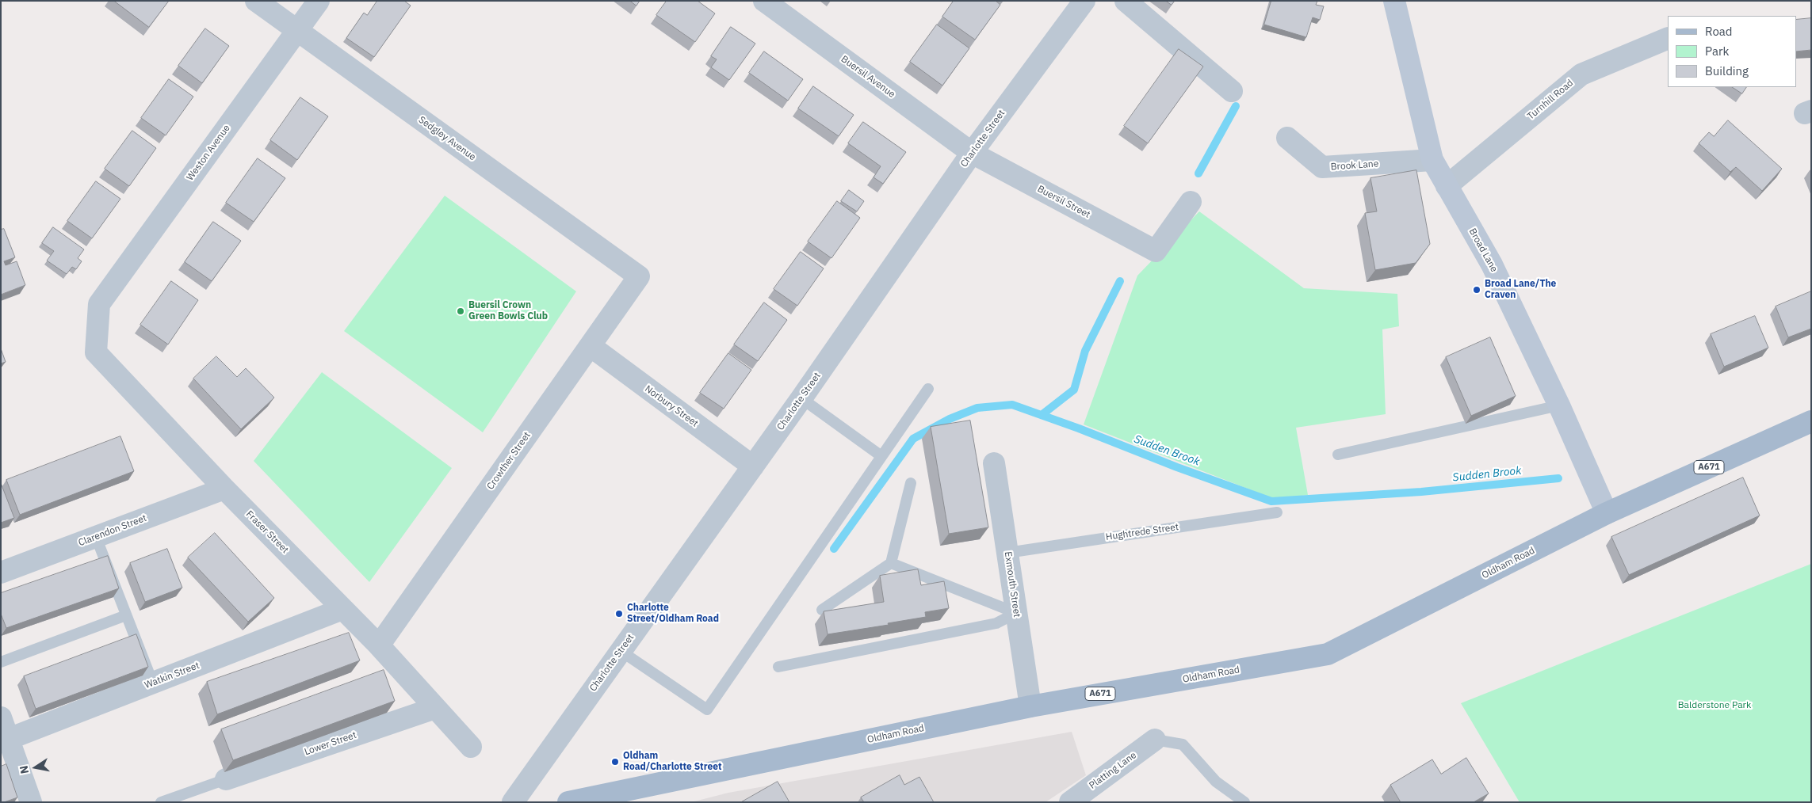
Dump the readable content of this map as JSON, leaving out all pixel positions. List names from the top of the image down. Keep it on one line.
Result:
{"streets":{"main road":["Broad Lane","A671","Oldham Road"],"street":["Buersil Avenue","Turnhill Road","Sedgley Avenue","Charlotte Street","Weston Avenue","Brook Lane","Buersil Street","Norbury Street","Crowther Street","Clarendon Street","Fraser Street","Exmouth Street","Watkin Street","Lower Street","Platting Lane"],"lane":["Hughtrede Street"]},"crossings":[["Buersil Avenue","Charlotte Street"],["Buersil Avenue","Buersil Street"],["Turnhill Road","Broad Lane"],["Sedgley Avenue","Weston Avenue"],["Sedgley Avenue","Crowther Street"],["Charlotte Street","Buersil Street"],["Charlotte Street","Norbury Street"],["Weston Avenue","Fraser Street"],["Brook Lane","Broad Lane"],["Broad Lane","Oldham Road"],["Norbury Street","Crowther Street"],["Crowther Street","Fraser Street"],["Clarendon Street","Fraser Street"],["Fraser Street","Watkin Street"],["Fraser Street","Lower Street"],["Hughtrede Street","Exmouth Street"],["Oldham Road","Exmouth Street"]],"water":["Sudden Brook"],"parks":["Balderstone Park"],"places":["Broad Lane/The Craven","Buersil Crown Green Bowls Club","Charlotte Street/Oldham Road","Oldham Road/Charlotte Street"],"legend":["Road","Park","Building"],"north":"left"}
